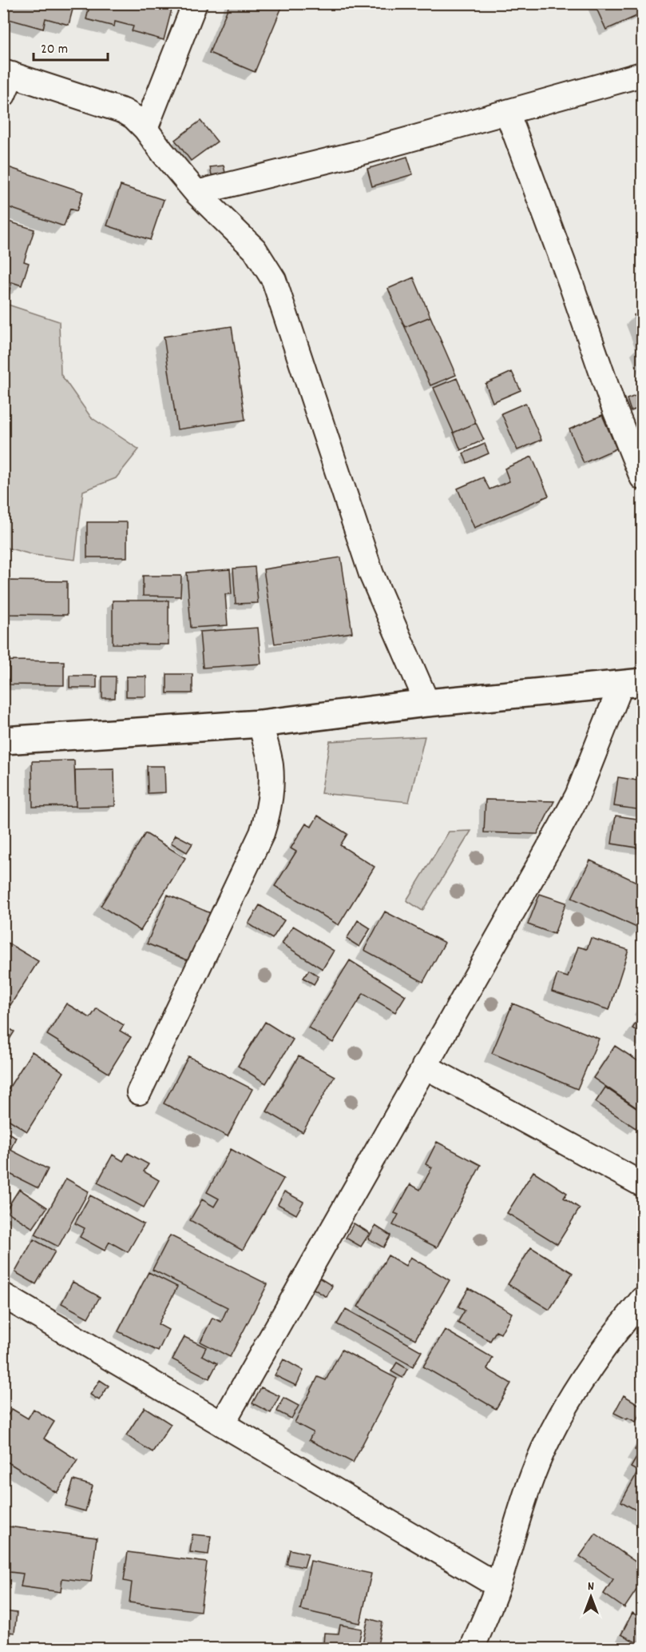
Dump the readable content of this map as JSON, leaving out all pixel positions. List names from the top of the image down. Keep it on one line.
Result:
{"scale_bar":"20 m","north":"top"}
